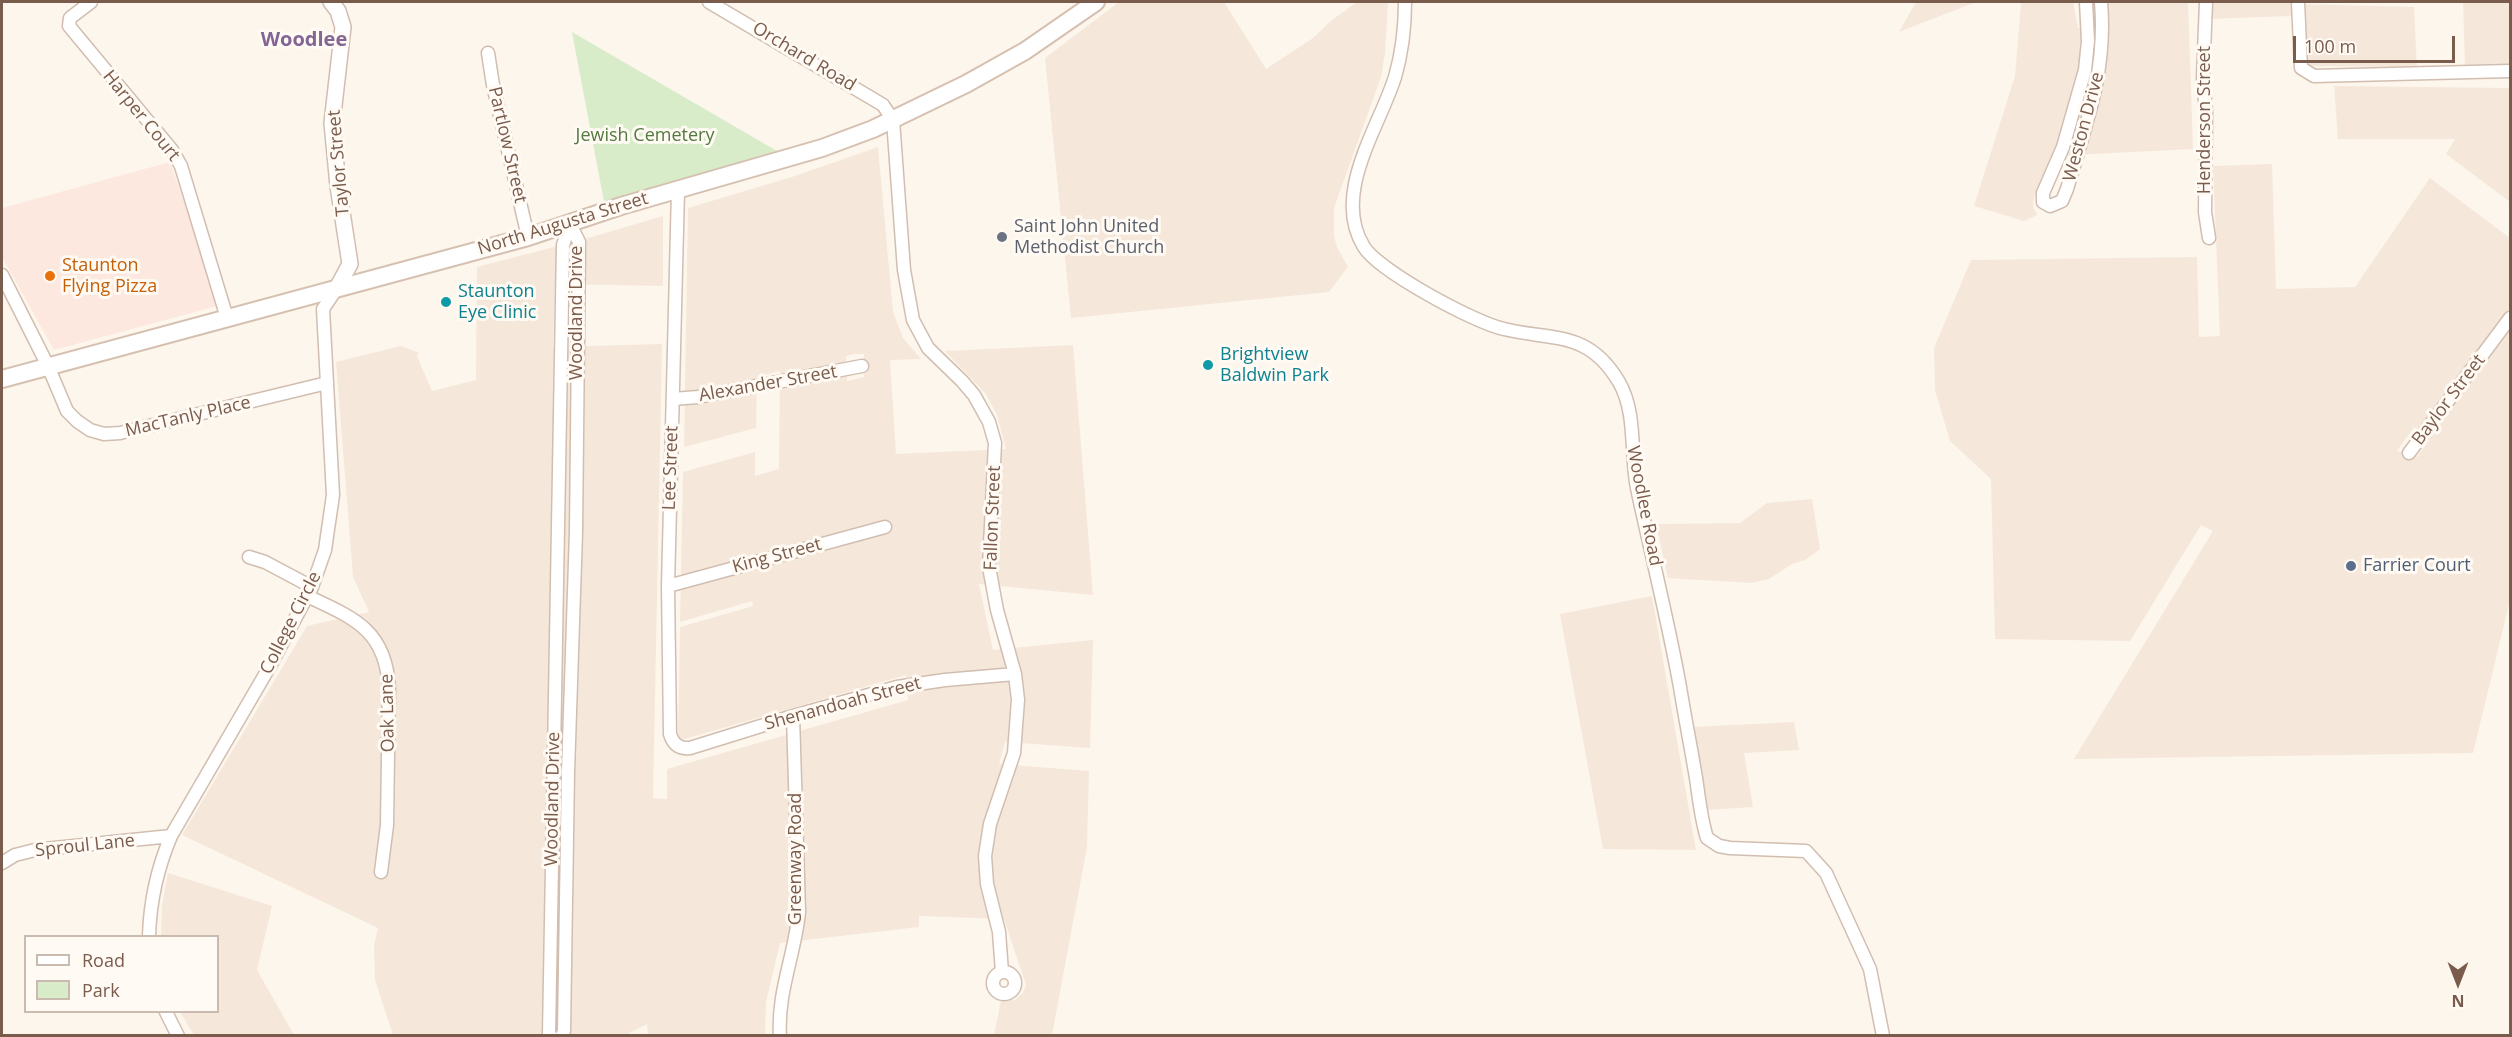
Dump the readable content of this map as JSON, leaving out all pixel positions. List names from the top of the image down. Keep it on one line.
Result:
{"streets":{"main road":["North Augusta Street"],"street":["Orchard Road","Harper Court","Henderson Street","Weston Drive","Partlow Street","Taylor Street","Woodland Drive","Alexander Street","Baylor Street","MacTanly Place","Lee Street","Woodlee Road","Fallon Street","King Street","College Circle","Shenandoah Street","Oak Lane","Sproul Lane","Greenway Road"]},"crossings":[["Orchard Road","North Augusta Street"],["Orchard Road","Fallon Street"],["Harper Court","North Augusta Street"],["Partlow Street","North Augusta Street"],["Taylor Street","North Augusta Street"],["Taylor Street","College Circle"],["North Augusta Street","Woodland Drive"],["North Augusta Street","MacTanly Place"],["North Augusta Street","Lee Street"],["North Augusta Street","Fallon Street"],["North Augusta Street","College Circle"],["Alexander Street","Lee Street"],["MacTanly Place","College Circle"],["Lee Street","King Street"],["Lee Street","Shenandoah Street"],["Fallon Street","Shenandoah Street"],["College Circle","Oak Lane"],["College Circle","Sproul Lane"],["Shenandoah Street","Greenway Road"]],"districts":["Woodlee"],"parks":["Jewish Cemetery"],"places":["Saint John United Methodist Church","Staunton Flying Pizza","Staunton Eye Clinic","Brightview Baldwin Park","Farrier Court"],"legend":["Road","Park"],"scale_bar":"100 m","north":"bottom"}
